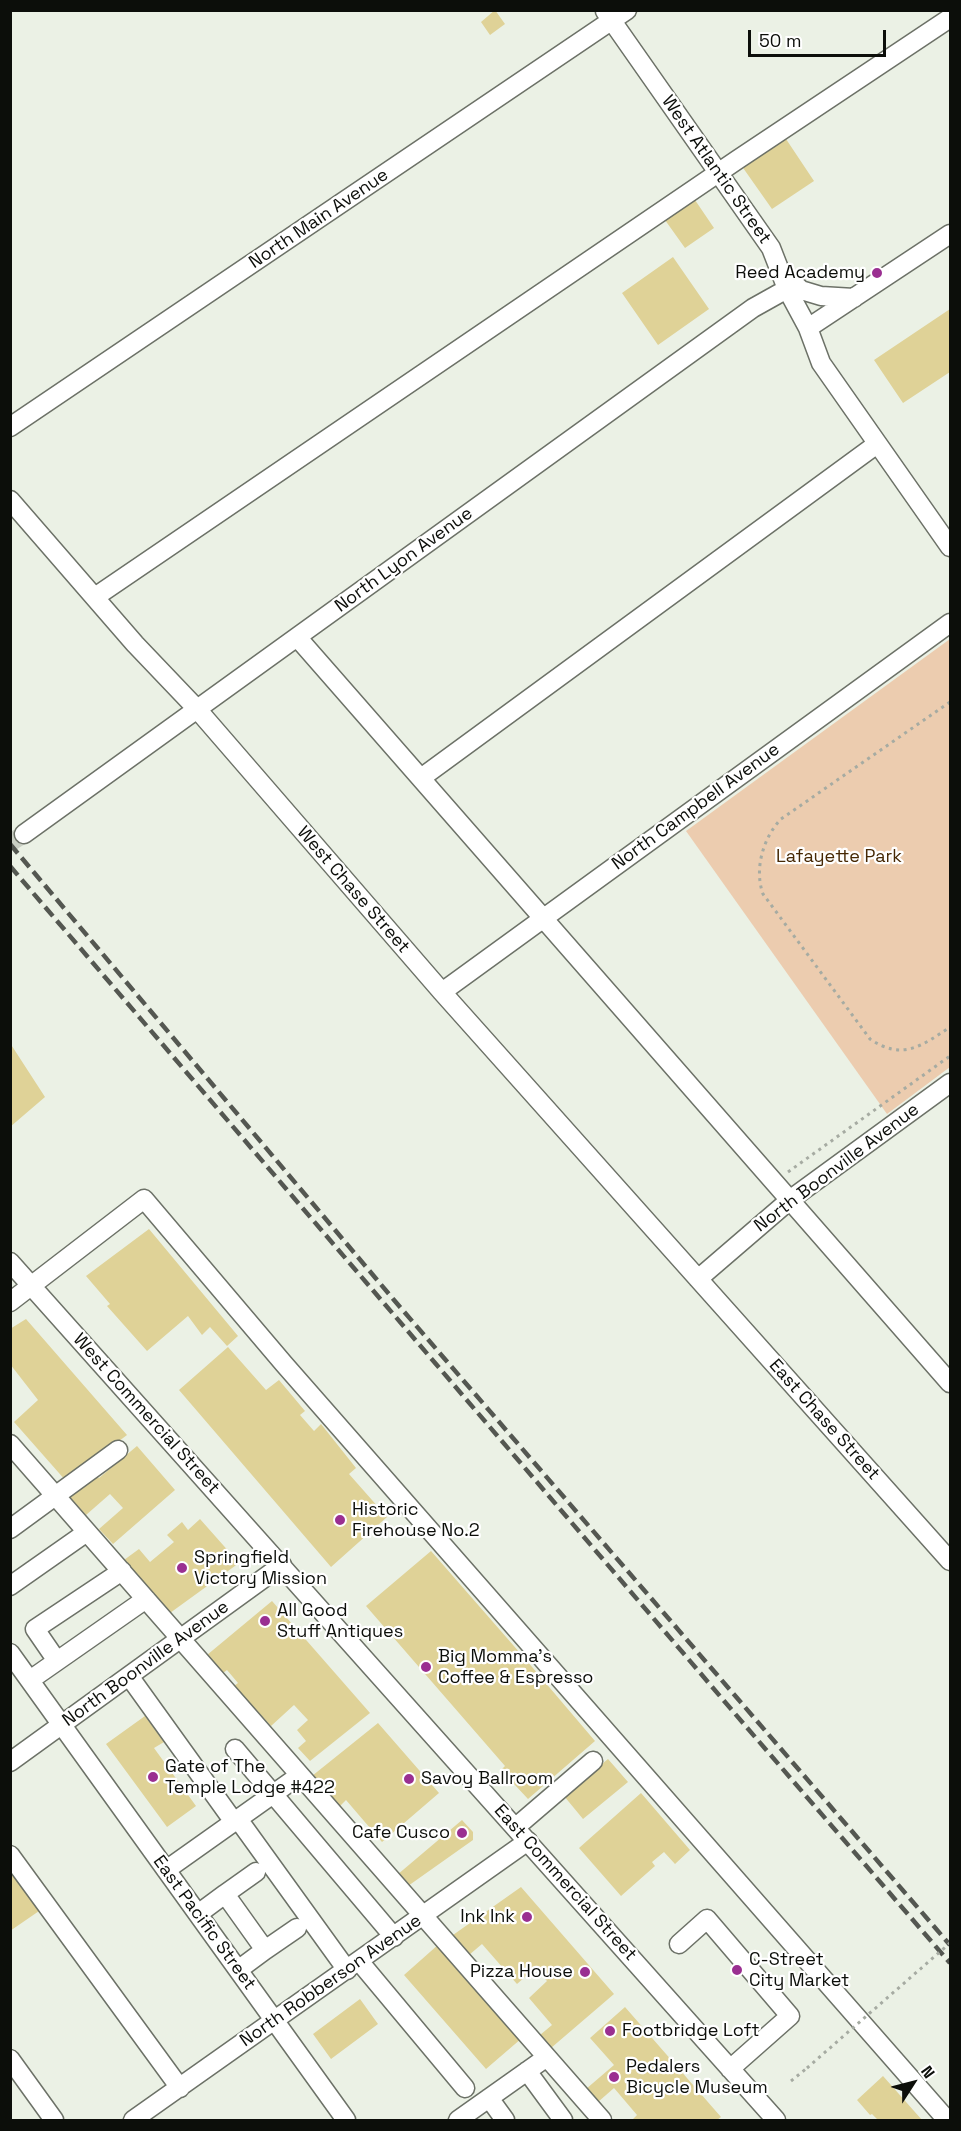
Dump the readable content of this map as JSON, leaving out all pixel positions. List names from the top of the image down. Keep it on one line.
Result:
{"streets":{"street":["West Atlantic Street","North Main Avenue","North Lyon Avenue","North Campbell Avenue","West Chase Street","North Boonville Avenue","West Commercial Street","East Chase Street","East Commercial Street","East Pacific Street","North Robberson Avenue"]},"crossings":[["West Atlantic Street","North Main Avenue"],["West Atlantic Street","North Lyon Avenue"],["North Lyon Avenue","West Chase Street"],["North Campbell Avenue","West Chase Street"],["West Chase Street","North Boonville Avenue"],["West Chase Street","East Chase Street"],["North Boonville Avenue","West Commercial Street"],["North Boonville Avenue","East Chase Street"],["North Boonville Avenue","East Commercial Street"],["North Boonville Avenue","East Pacific Street"],["West Commercial Street","East Commercial Street"],["East Commercial Street","North Robberson Avenue"],["East Pacific Street","North Robberson Avenue"]],"parks":["Lafayette Park"],"places":["Reed Academy","Historic Firehouse No.2","Springfield Victory Mission","All Good Stuff Antiques","Big Momma's Coffee & Espresso","Gate of The Temple Lodge #422","Savoy Ballroom","Cafe Cusco","Ink Ink","C-Street City Market","Pizza House","Footbridge Loft","Pedalers Bicycle Museum"],"scale_bar":"50 m","north":"top right"}
